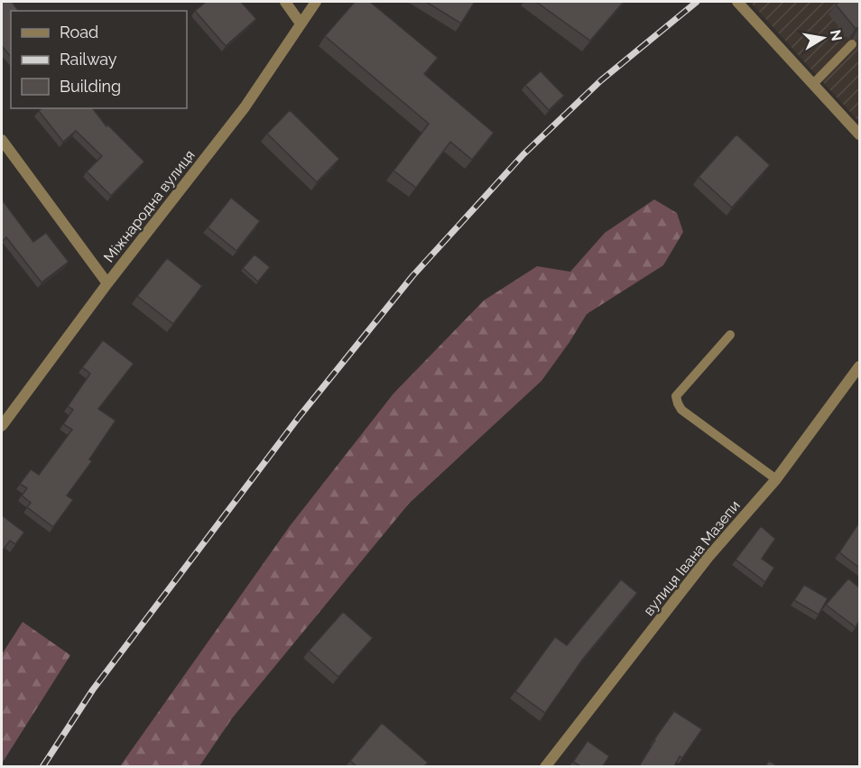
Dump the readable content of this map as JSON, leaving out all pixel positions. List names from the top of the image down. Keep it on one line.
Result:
{"streets":{"street":["Міжнародна вулиця","вулиця Івана Мазепи"]},"legend":["Road","Railway","Building"],"north":"right"}
